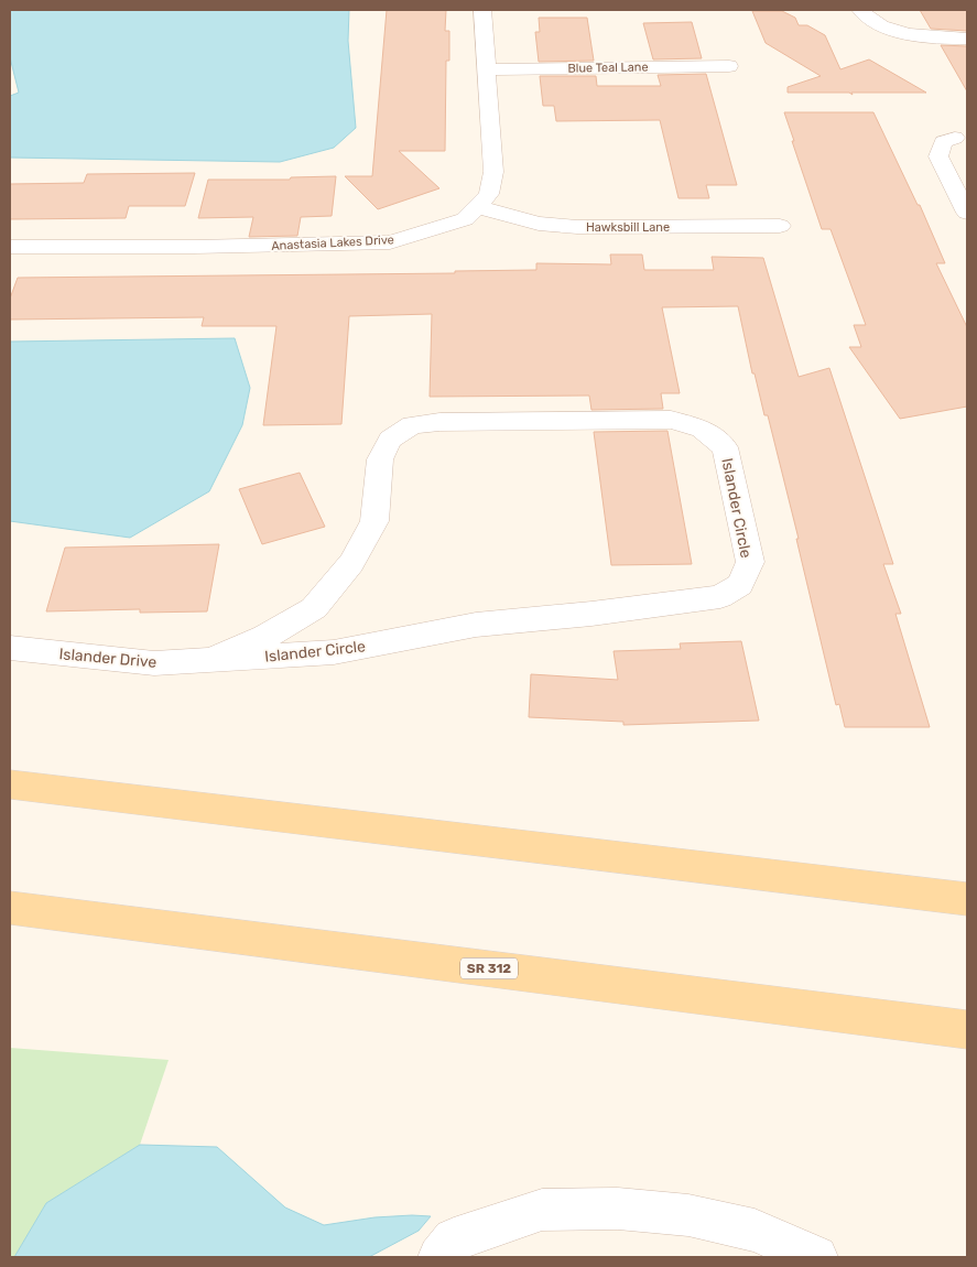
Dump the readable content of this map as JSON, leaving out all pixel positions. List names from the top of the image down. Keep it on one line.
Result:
{"streets":{"main road":["SR 312"],"street":["Blue Teal Lane","Hawksbill Lane","Anastasia Lakes Drive","Islander Circle","Islander Drive"]},"crossings":[["Blue Teal Lane","Anastasia Lakes Drive"],["Hawksbill Lane","Anastasia Lakes Drive"],["Islander Circle","Islander Drive"]]}
